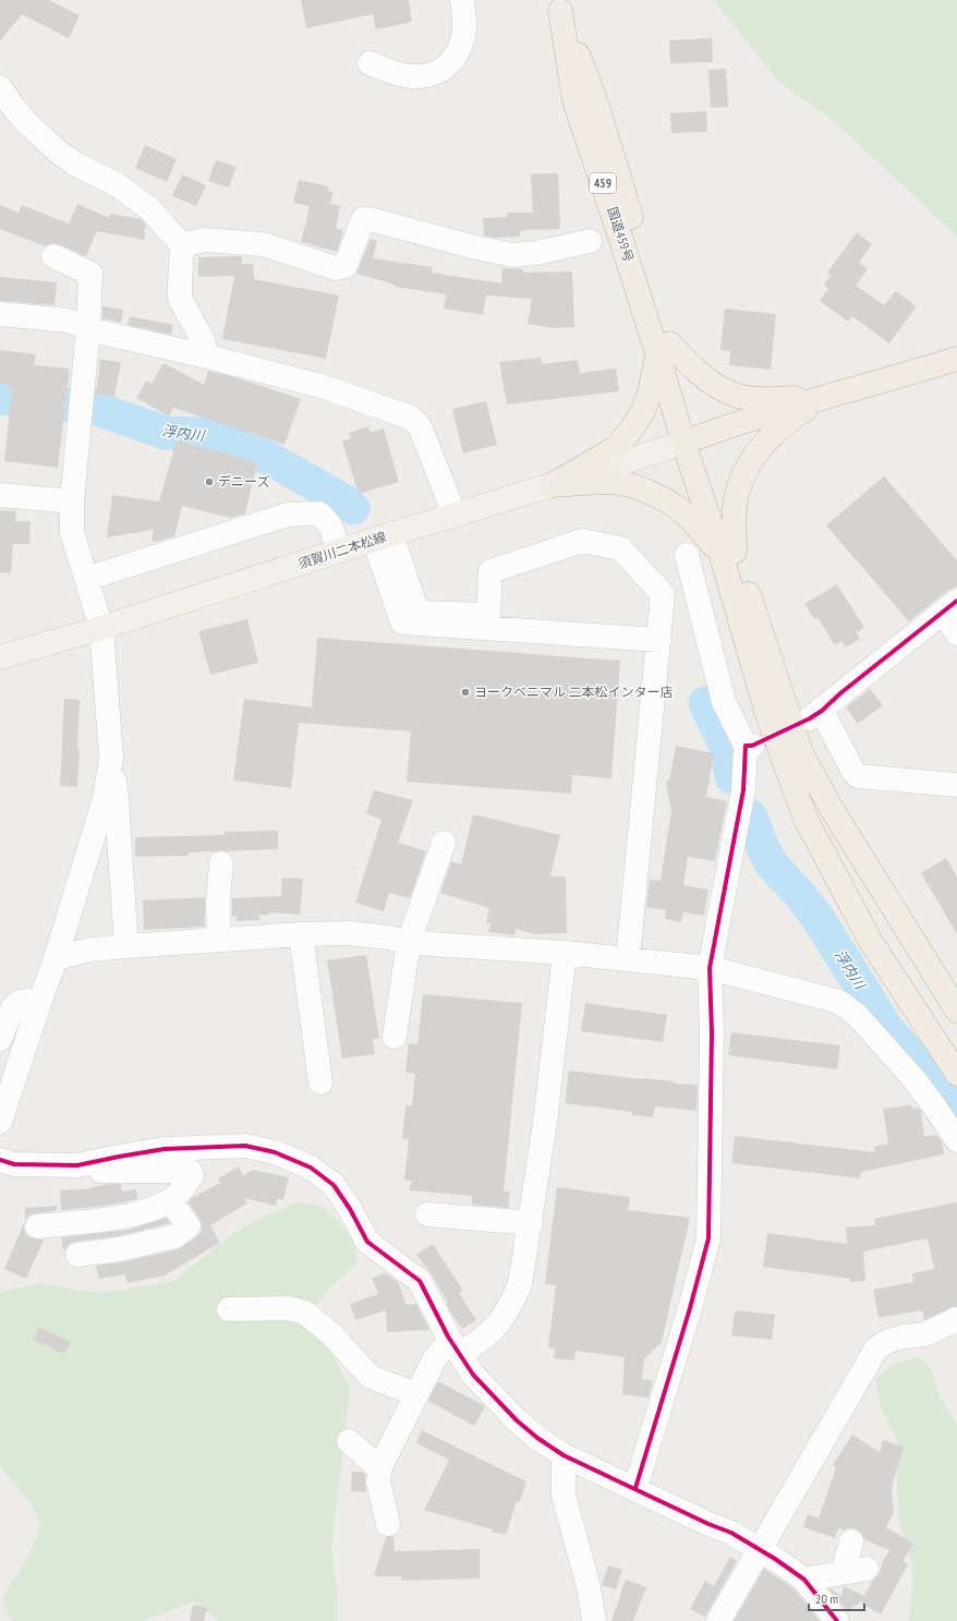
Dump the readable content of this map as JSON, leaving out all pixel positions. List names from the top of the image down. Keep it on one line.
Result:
{"streets":{"highway":["459","国道459号"],"main road":["須賀川二本松線"]},"crossings":[["国道459号","須賀川二本松線"]],"water":["浮内川"],"places":["デニーズ","ヨークベニマル 二本松インター店"],"scale_bar":"20 m"}
